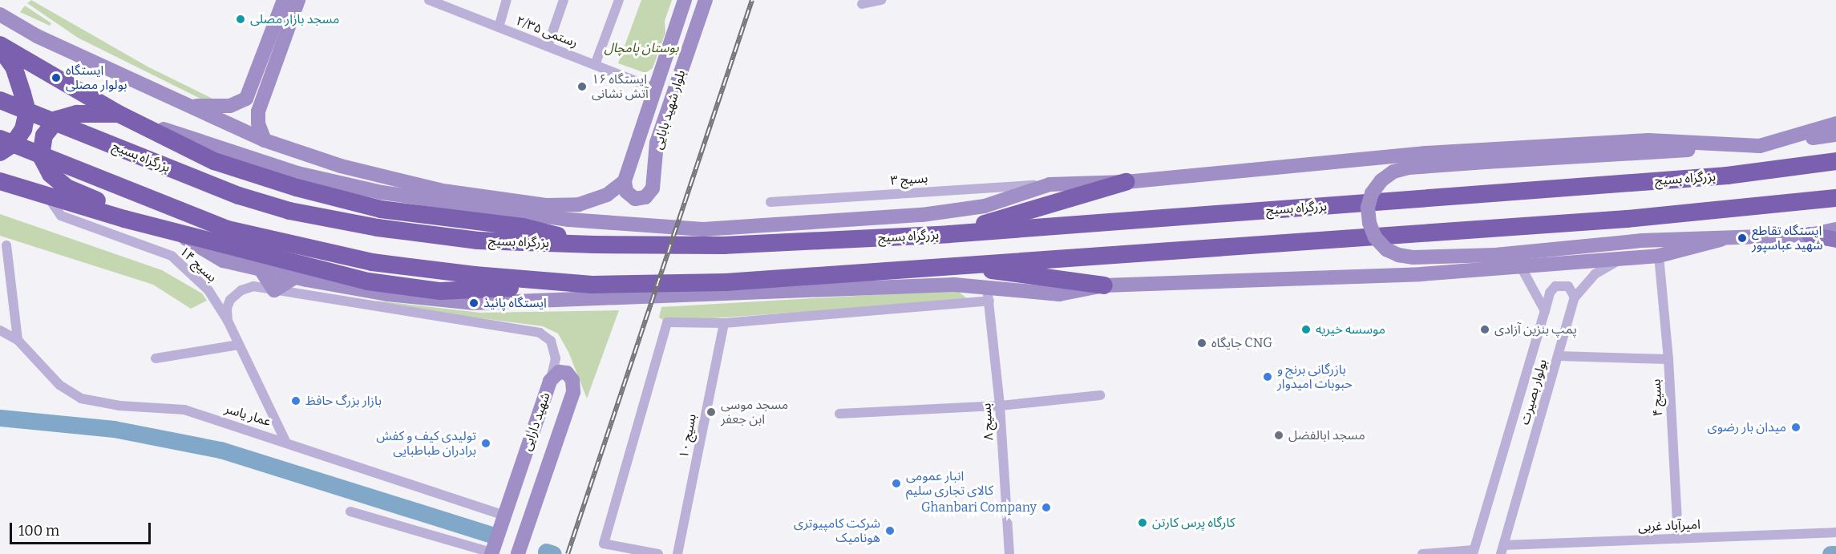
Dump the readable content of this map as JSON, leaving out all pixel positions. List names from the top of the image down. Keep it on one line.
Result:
{"streets":{"highway":["بزرگراه بسیج"],"main road":["بلوار شهید بابایی","شهید دارایی"],"street":["رستمی ۲/۳۵","بسیج ۳","بسیج ۱۴","بولوار بصیرت","بسیج ۴","عمار یاسر","بسیج ۸","بسیج ۱۰","امیرآباد غربی"]},"crossings":[["رستمی ۲/۳۵","بلوار شهید بابایی"],["بسیج ۱۴","عمار یاسر"],["بولوار بصیرت","امیرآباد غربی"],["بسیج ۴","امیرآباد غربی"],["عمار یاسر","شهید دارایی"]],"parks":["بوستان پامچال"],"places":["مسجد بازار مصلی","ایستگاه بولوار مصلی","ایستگاه ۱۶ آتش نشانی","ایستگاه تقاطع شهید عباسپور","ایستگاه پانیذ","موسسه خیریه","پمپ بنزین آزادی","جایگاه CNG","بازرگانی برنج و حبوبات امیدوار","بازار بزرگ حافظ","مسجد موسی ابن جعفر","میدان بار رضوی","مسجد ابالفضل","تولیدی کیف و کفش برادران طباطبایی","انبار عمومی کالای تجاری سلیم","Ghanbari Company","کارگاه پرس کارتن","شرکت کامپیوتری هونامیک"],"scale_bar":"100 m"}
